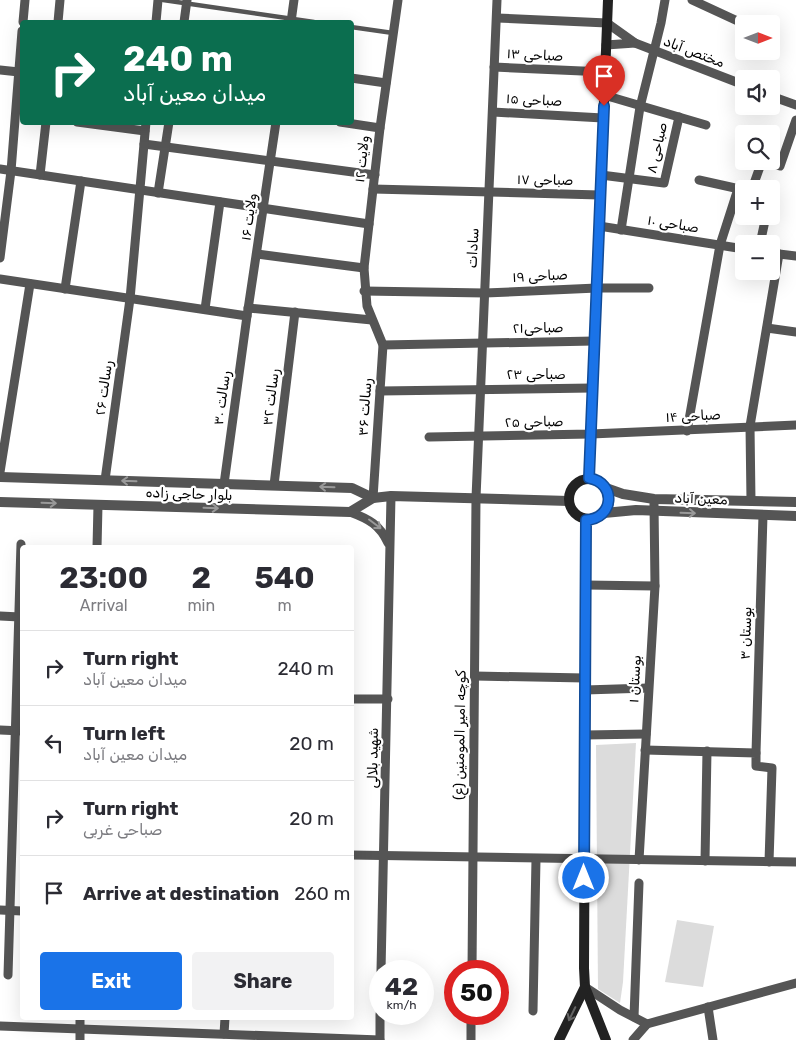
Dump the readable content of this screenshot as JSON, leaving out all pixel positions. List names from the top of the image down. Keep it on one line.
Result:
{"streets":{"street":["مختص آباد","صباحی ۱۳","صباحی ۱۵","صباحی ۸","ولایت ۱۲","صباحی ۱۷","ولایت ۱۶","صباحی ۱۰","سادات","صباحی ۱۹","صباحی۲۱","صباحی ۲۳","رسالت ۲۶","رسالت ۳۲","رسالت ۳۰","رسالت ۳۶","صباحی ۱۴","صباحی ۲۵","بلوار حاجی زاده","معین آباد","بوستان ۳","بوستان ۱","کوچه امیر المومنین (ع)","شهید بلالی"]},"crossings":[["صباحی ۱۳","سادات"],["صباحی ۱۵","سادات"],["ولایت ۱۲","صباحی ۱۷"],["ولایت ۱۲","صباحی ۱۹"],["ولایت ۱۲","رسالت ۳۶"],["صباحی ۱۷","سادات"],["ولایت ۱۶","رسالت ۳۰"],["سادات","صباحی ۱۹"],["سادات","صباحی۲۱"],["سادات","صباحی ۲۳"],["سادات","صباحی ۲۵"],["سادات","کوچه امیر المومنین (ع)"],["صباحی۲۱","رسالت ۳۶"],["صباحی ۲۳","رسالت ۳۶"],["رسالت ۲۶","بلوار حاجی زاده"],["رسالت ۳۲","بلوار حاجی زاده"],["رسالت ۳۰","بلوار حاجی زاده"],["رسالت ۳۶","بلوار حاجی زاده"],["صباحی ۱۴","صباحی ۲۵"],["معین آباد","بوستان ۳"],["معین آباد","بوستان ۱"]],"north":"right","page":{"map_buttons":["+","−"],"turn":["240 m","میدان معین آباد"],"eta":["23:00","Arrival","2","min","540","m"],"list":[{"name":"Turn right","note":"میدان معین آباد","value":"240 m"},{"name":"Turn left","note":"میدان معین آباد","value":"20 m"},{"name":"Turn right","note":"صباحی غربی","value":"20 m"},{"name":"Arrive at destination","value":"260 m"}],"buttons":["Exit","Share"],"speed":"42 km/h","limit":"50"}}
